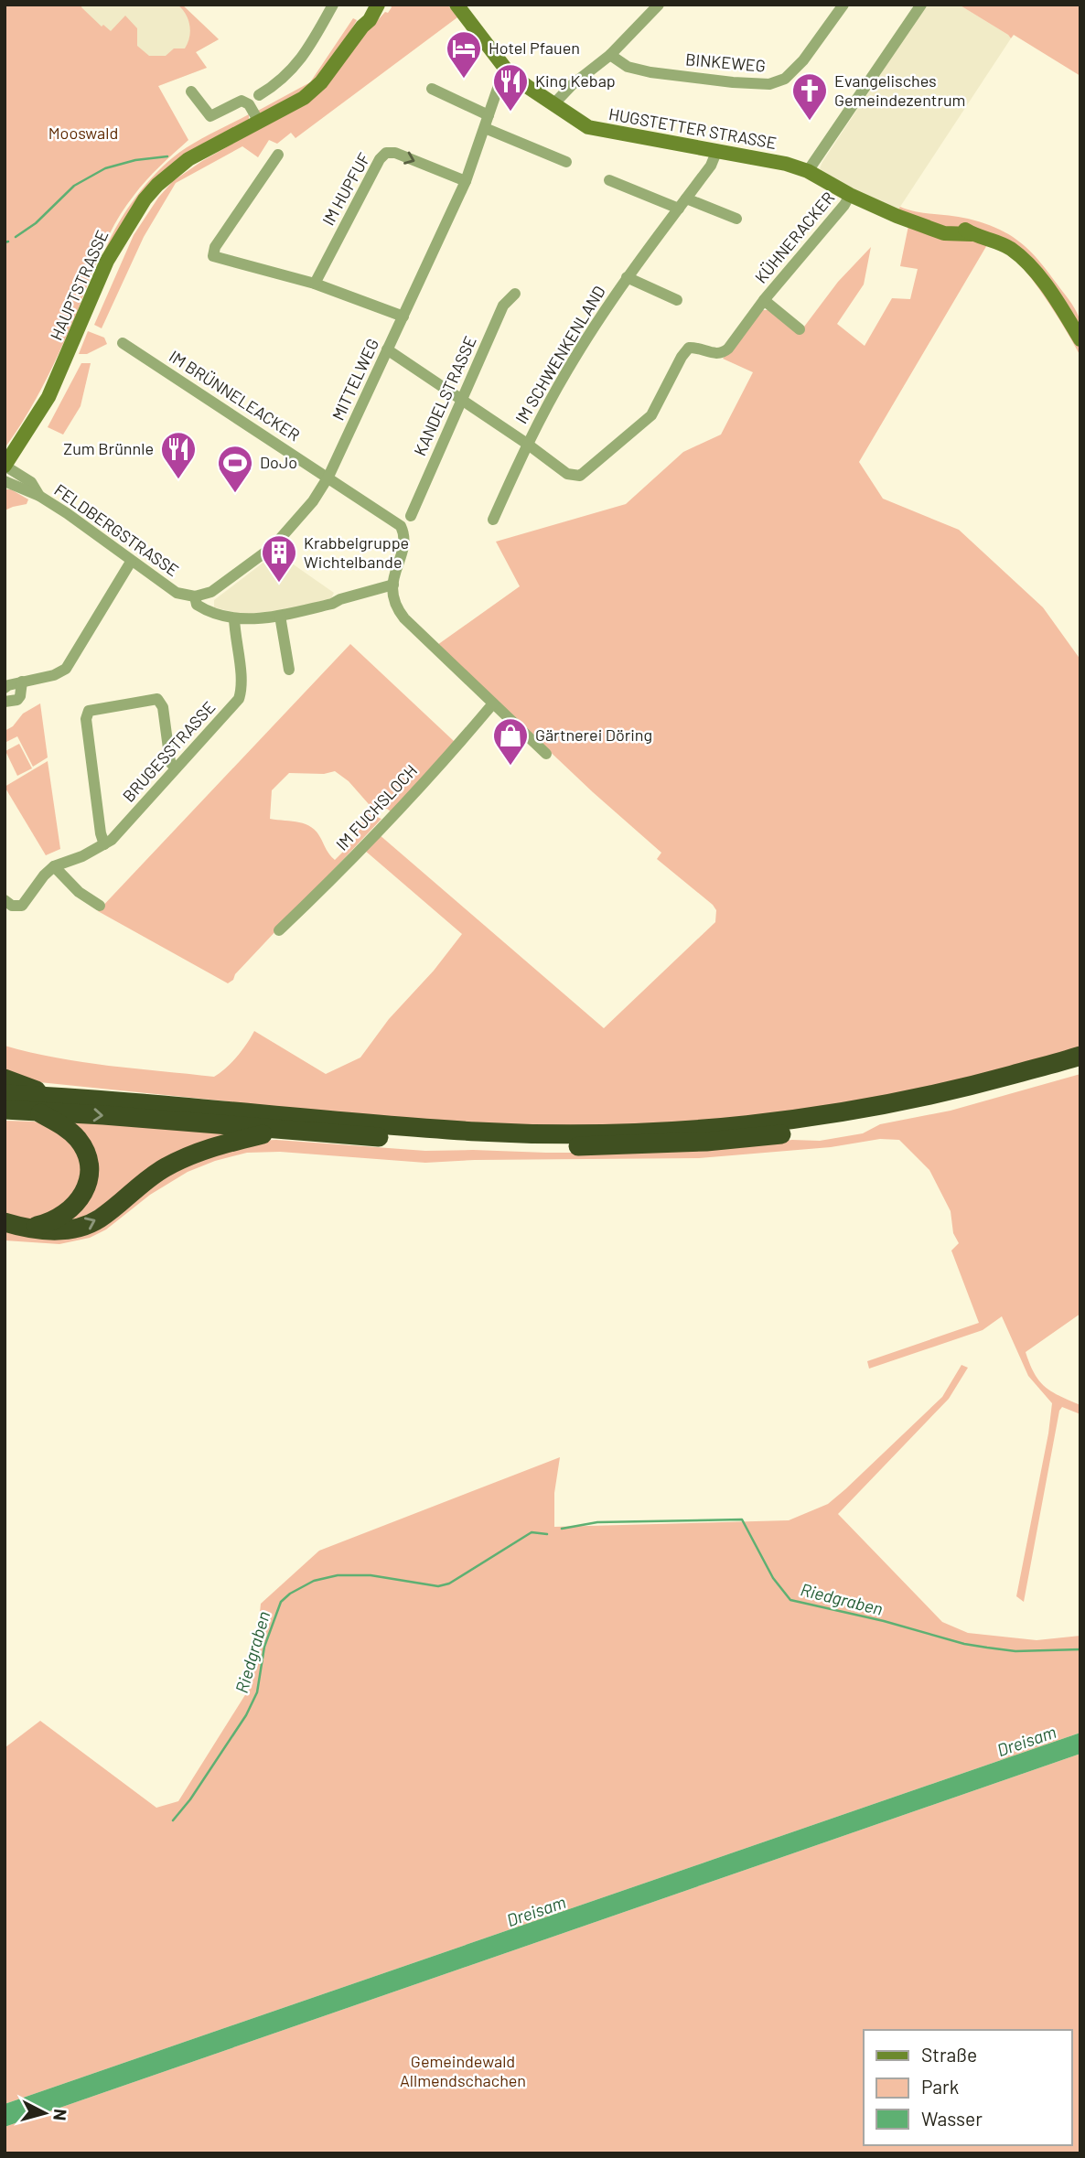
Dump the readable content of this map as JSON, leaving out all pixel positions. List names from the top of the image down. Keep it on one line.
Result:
{"streets":{"street":["BINKEWEG","HUGSTETTER STRASSE","IM HUPFUF","KÜHNERACKER","HAUPTSTRASSE","IM SCHWENKENLAND","MITTELWEG","IM BRÜNNELEACKER","KANDELSTRASSE","FELDBERGSTRASSE","BRUGESSTRASSE","IM FUCHSLOCH"]},"crossings":[["HUGSTETTER STRASSE","KÜHNERACKER"],["HUGSTETTER STRASSE","IM SCHWENKENLAND"],["HUGSTETTER STRASSE","MITTELWEG"],["IM HUPFUF","MITTELWEG"],["KÜHNERACKER","IM SCHWENKENLAND"],["HAUPTSTRASSE","FELDBERGSTRASSE"],["MITTELWEG","IM BRÜNNELEACKER"],["MITTELWEG","FELDBERGSTRASSE"],["FELDBERGSTRASSE","BRUGESSTRASSE"]],"water":["Riedgraben","Dreisam"],"parks":["Mooswald","Gemeindewald Allmendschachen"],"places":{"hotel":["Hotel Pfauen"],"restaurant":["King Kebap","Zum Brünnle"],"church":["Evangelisches Gemeindezentrum"],"sports":["DoJo"],"building":["Krabbelgruppe Wichtelbande"],"shop":["Gärtnerei Döring"]},"legend":["Straße","Park","Wasser"],"north":"right"}
